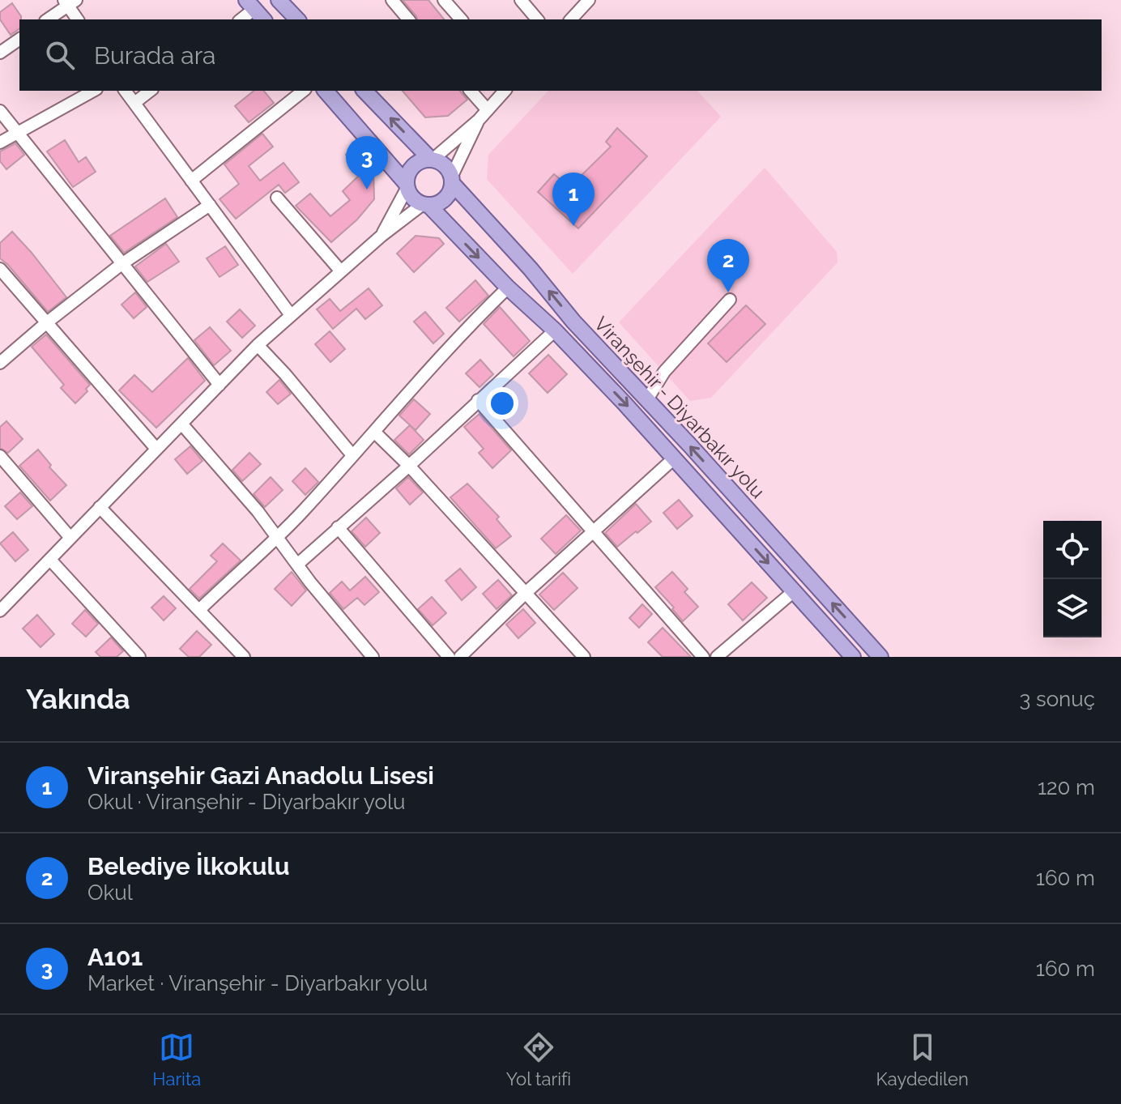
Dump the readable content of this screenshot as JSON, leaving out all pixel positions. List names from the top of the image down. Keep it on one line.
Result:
{"streets":{"main road":["Viranşehir - Diyarbakır yolu"]},"page":{"search":"Burada ara","pins":["3","1","2"],"heading":["Yakında","3 sonuç"],"list":[{"mark":"1","name":"Viranşehir Gazi Anadolu Lisesi","note":"Okul · Viranşehir - Diyarbakır yolu","value":"120 m"},{"mark":"2","name":"Belediye İlkokulu","note":"Okul","value":"160 m"},{"mark":"3","name":"A101","note":"Market · Viranşehir - Diyarbakır yolu","value":"160 m"}],"nav":["Harita","Yol tarifi","Kaydedilen"]}}
